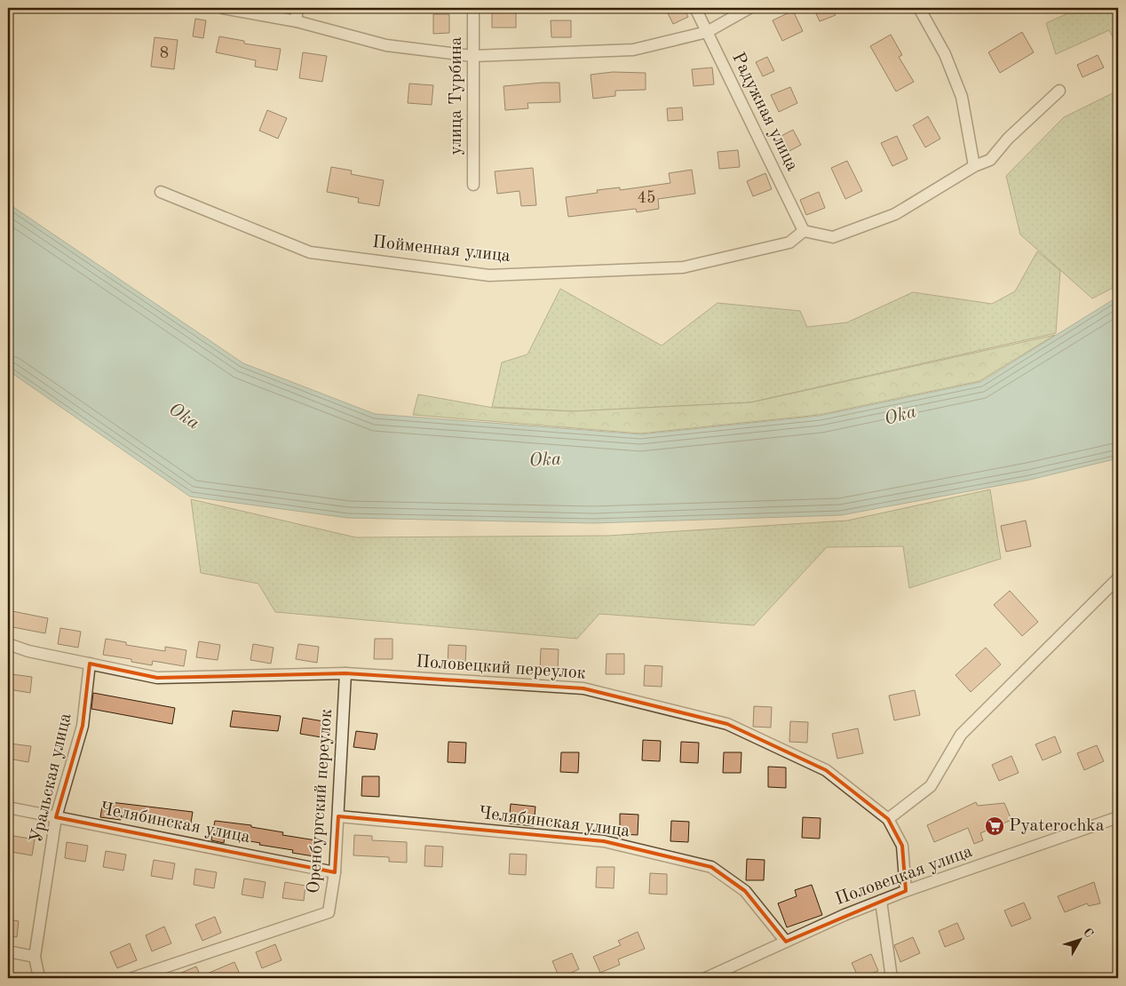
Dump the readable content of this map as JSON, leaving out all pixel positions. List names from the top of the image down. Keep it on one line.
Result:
{"streets":{"street":["улица Турбина","Радужная улица","Пойменная улица","Половецкий переулок","Уральская улица","Оренбургский переулок","Челябинская улица","Половецкая улица"]},"crossings":[["Радужная улица","Пойменная улица"],["Половецкий переулок","Уральская улица"],["Половецкий переулок","Оренбургский переулок"],["Половецкий переулок","Половецкая улица"],["Уральская улица","Челябинская улица"],["Оренбургский переулок","Челябинская улица"],["Челябинская улица","Половецкая улица"]],"water":["Oka"],"places":{"supermarket":["Pyaterochka"]},"house_numbers":["8","45"],"north":"top right"}
